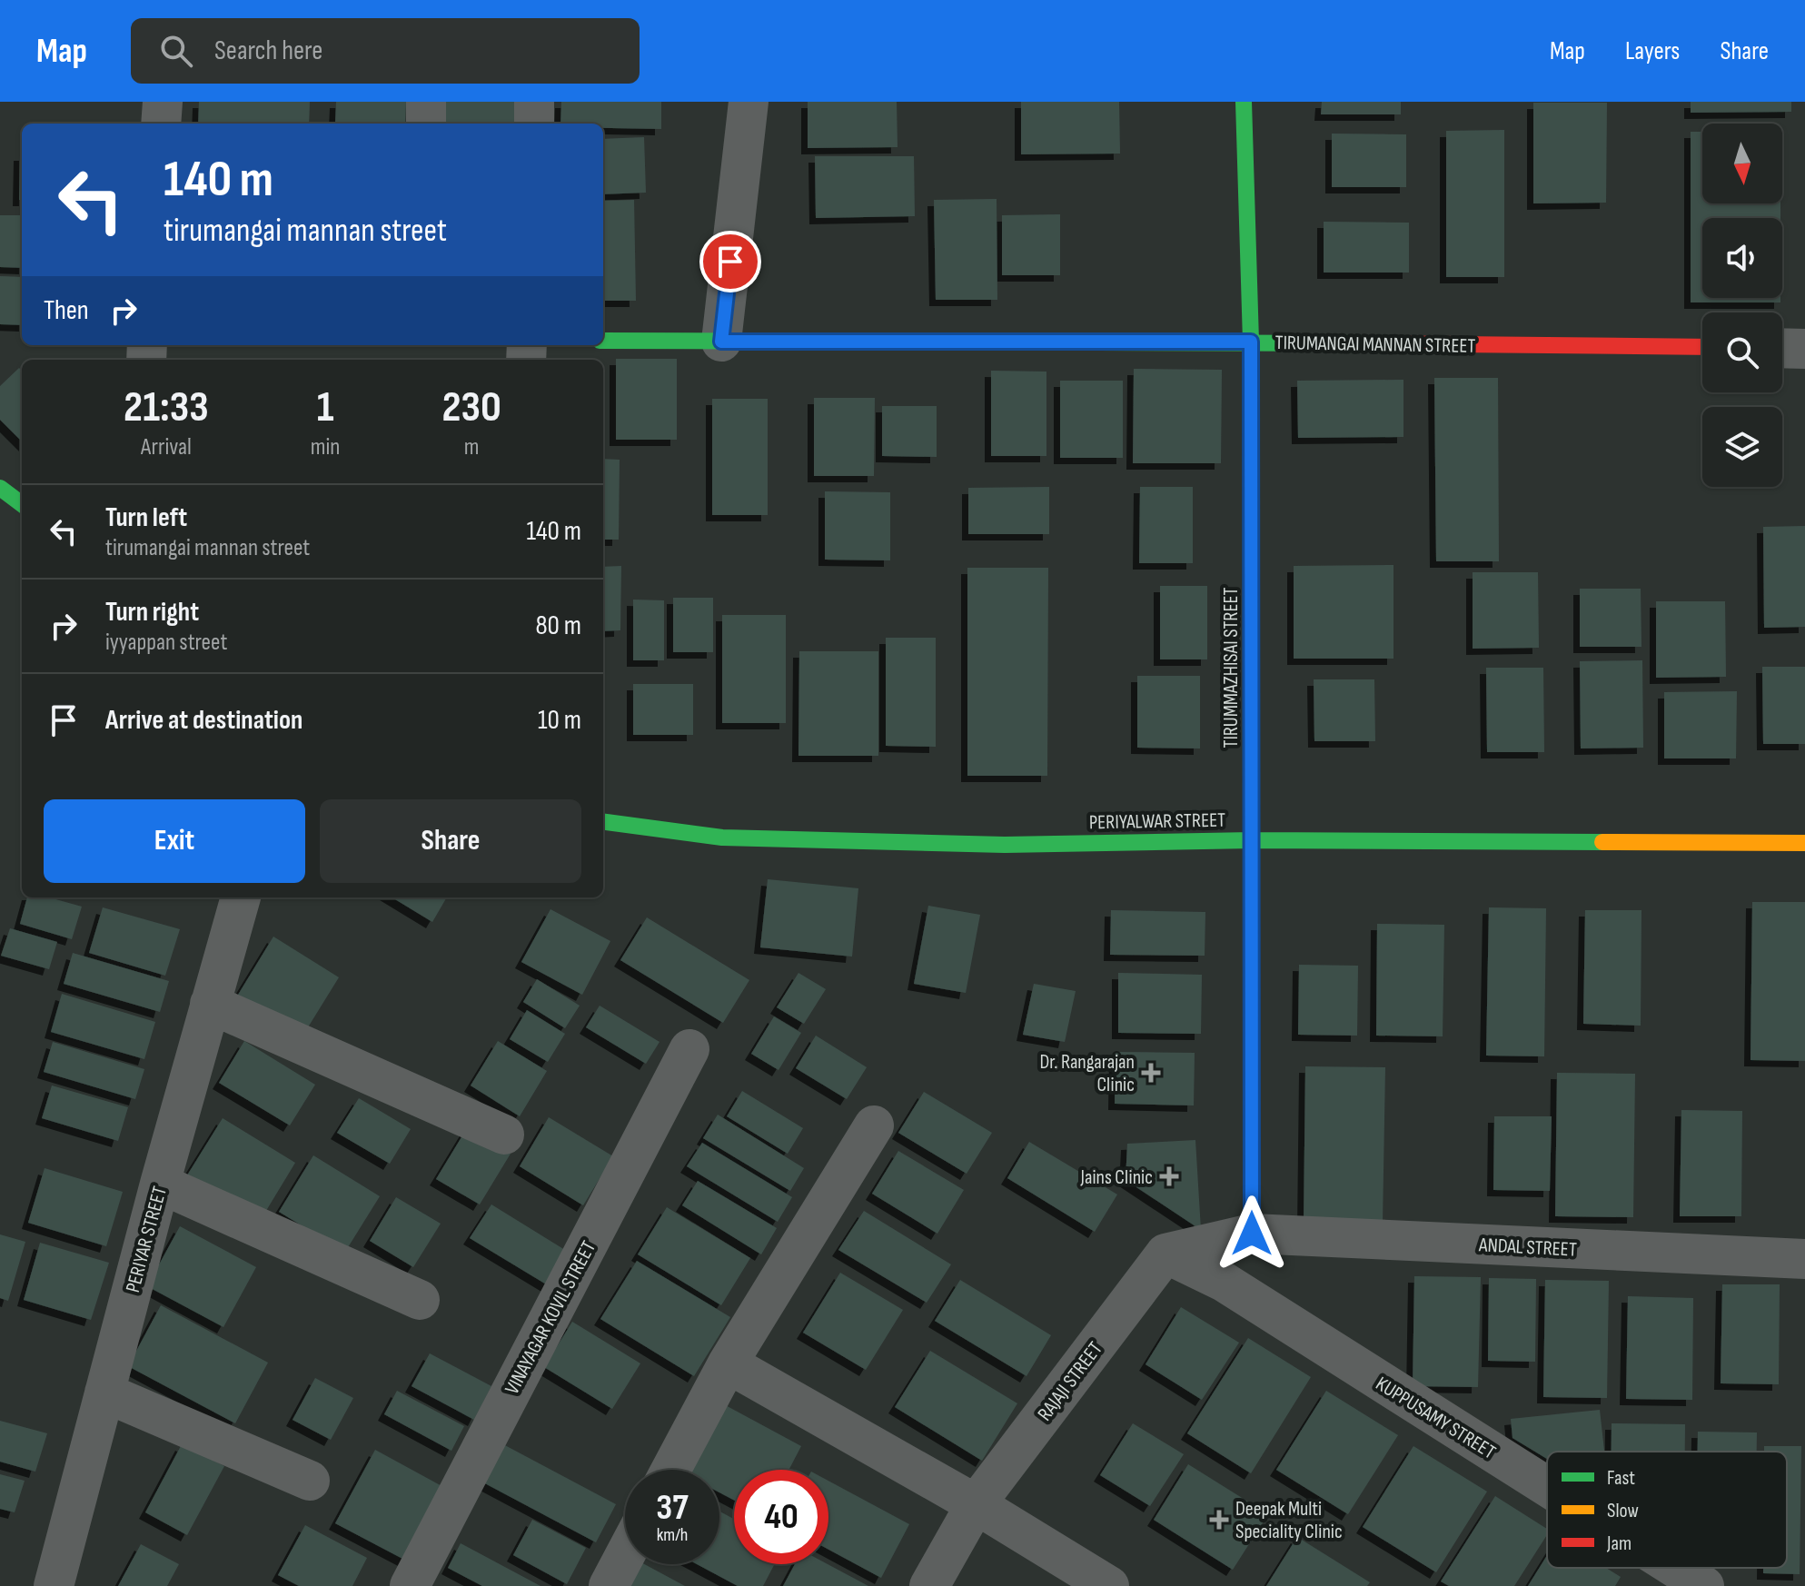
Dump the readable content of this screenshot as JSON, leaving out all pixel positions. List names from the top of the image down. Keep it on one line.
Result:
{"streets":{"street":["TIRUMANGAI MANNAN STREET","TIRUMMAZHISAI STREET","PERIYALWAR STREET","PERIYAR STREET","ANDAL STREET","VINAYAGAR KOVIL STREET","RAJAJI STREET","KUPPUSAMY STREET"]},"crossings":[["TIRUMANGAI MANNAN STREET","TIRUMMAZHISAI STREET"],["TIRUMMAZHISAI STREET","PERIYALWAR STREET"],["TIRUMMAZHISAI STREET","ANDAL STREET"],["RAJAJI STREET","KUPPUSAMY STREET"]],"places":{"health":["Dr. Rangarajan Clinic","Jains Clinic","Deepak Multi Speciality Clinic"]},"legend":["Fast","Slow","Jam"],"north":"bottom","page":{"header":"Map","search":"Search here","nav":["Map","Layers","Share"],"turn":["140 m","tirumangai mannan street"],"then":"Then","eta":["21:33","Arrival","1","min","230","m"],"list":[{"name":"Turn left","note":"tirumangai mannan street","value":"140 m"},{"name":"Turn right","note":"iyyappan street","value":"80 m"},{"name":"Arrive at destination","value":"10 m"}],"buttons":["Exit","Share"],"speed":"37 km/h","limit":"40"}}
